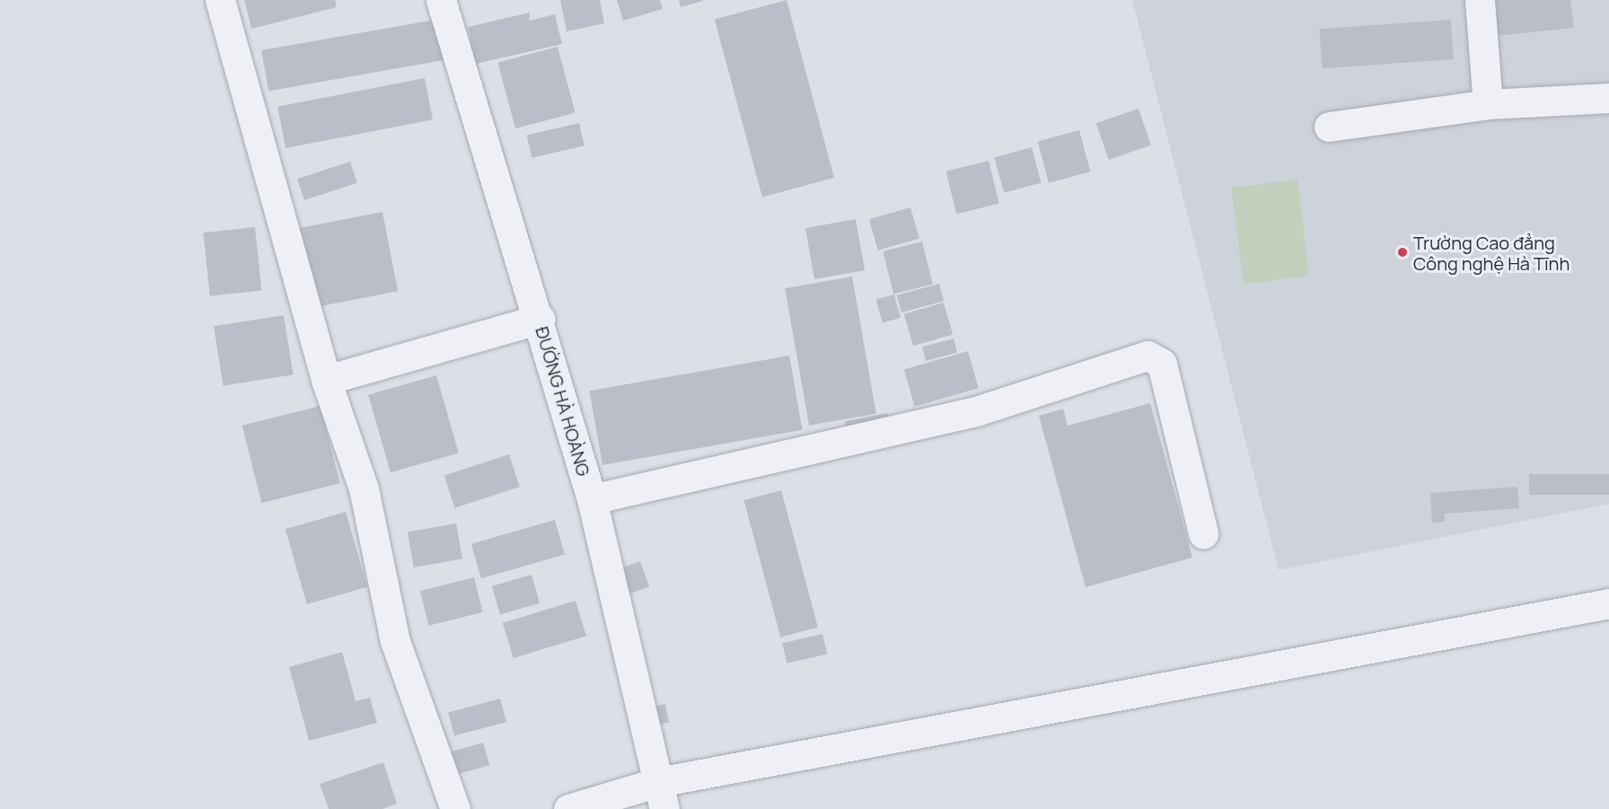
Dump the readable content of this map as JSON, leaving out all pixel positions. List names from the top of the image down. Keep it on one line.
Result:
{"streets":{"street":["ĐƯỜNG HÀ HOÀNG"]},"places":["Trường Cao đẳng Công nghệ Hà Tĩnh"]}
